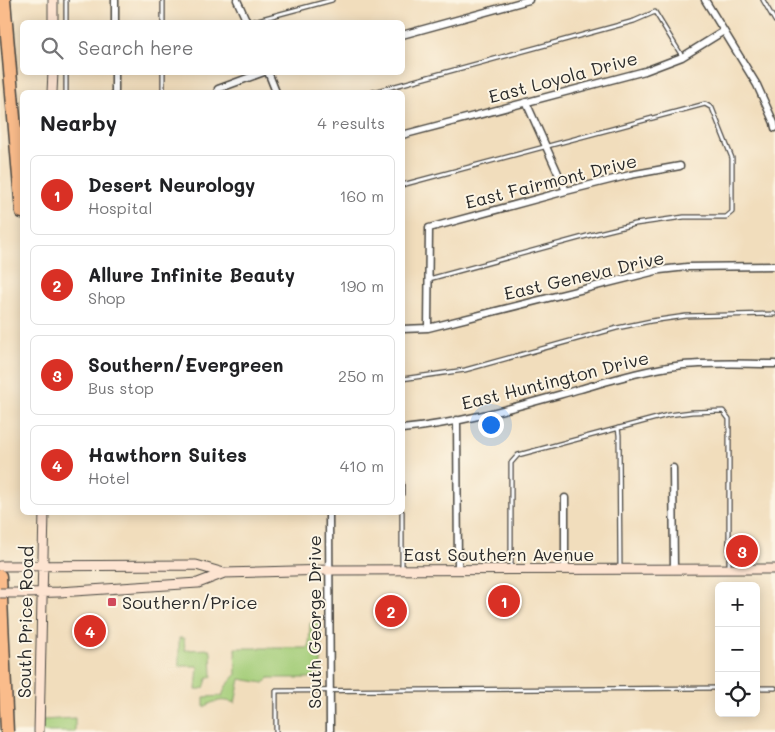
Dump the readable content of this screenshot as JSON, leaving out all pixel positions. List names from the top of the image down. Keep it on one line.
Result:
{"streets":{"main road":["East Southern Avenue","South Price Road"],"street":["East Loyola Drive","East Fairmont Drive","East Geneva Drive","East Huntington Drive","South George Drive"]},"crossings":[["East Southern Avenue","South Price Road"],["East Southern Avenue","South George Drive"]],"places":{"transit":["Southern/Price"]},"page":{"search":"Search here","heading":["Nearby","4 results"],"list":[{"mark":"1","name":"Desert Neurology","note":"Hospital","value":"160 m"},{"mark":"2","name":"Allure Infinite Beauty","note":"Shop","value":"190 m"},{"mark":"3","name":"Southern/Evergreen","note":"Bus stop","value":"250 m"},{"mark":"4","name":"Hawthorn Suites","note":"Hotel","value":"410 m"}],"pins":["3","1","2","4"],"map_buttons":["+","−"]}}
